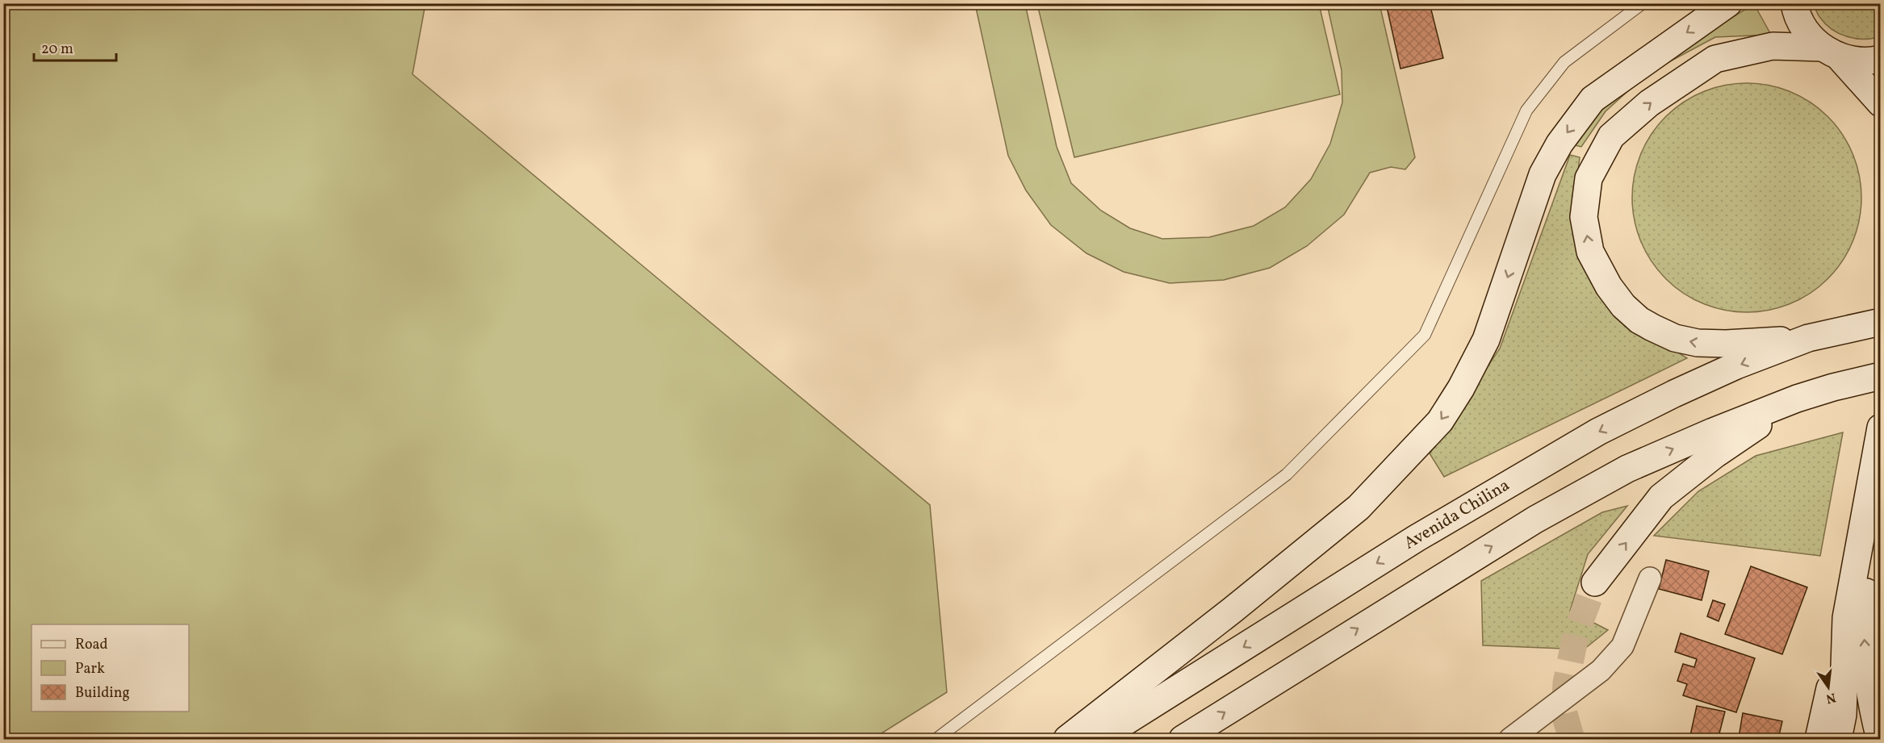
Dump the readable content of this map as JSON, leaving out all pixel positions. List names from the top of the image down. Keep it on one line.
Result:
{"streets":{"main road":["Avenida Chilina"]},"legend":["Road","Park","Building"],"scale_bar":"20 m","north":"bottom"}
